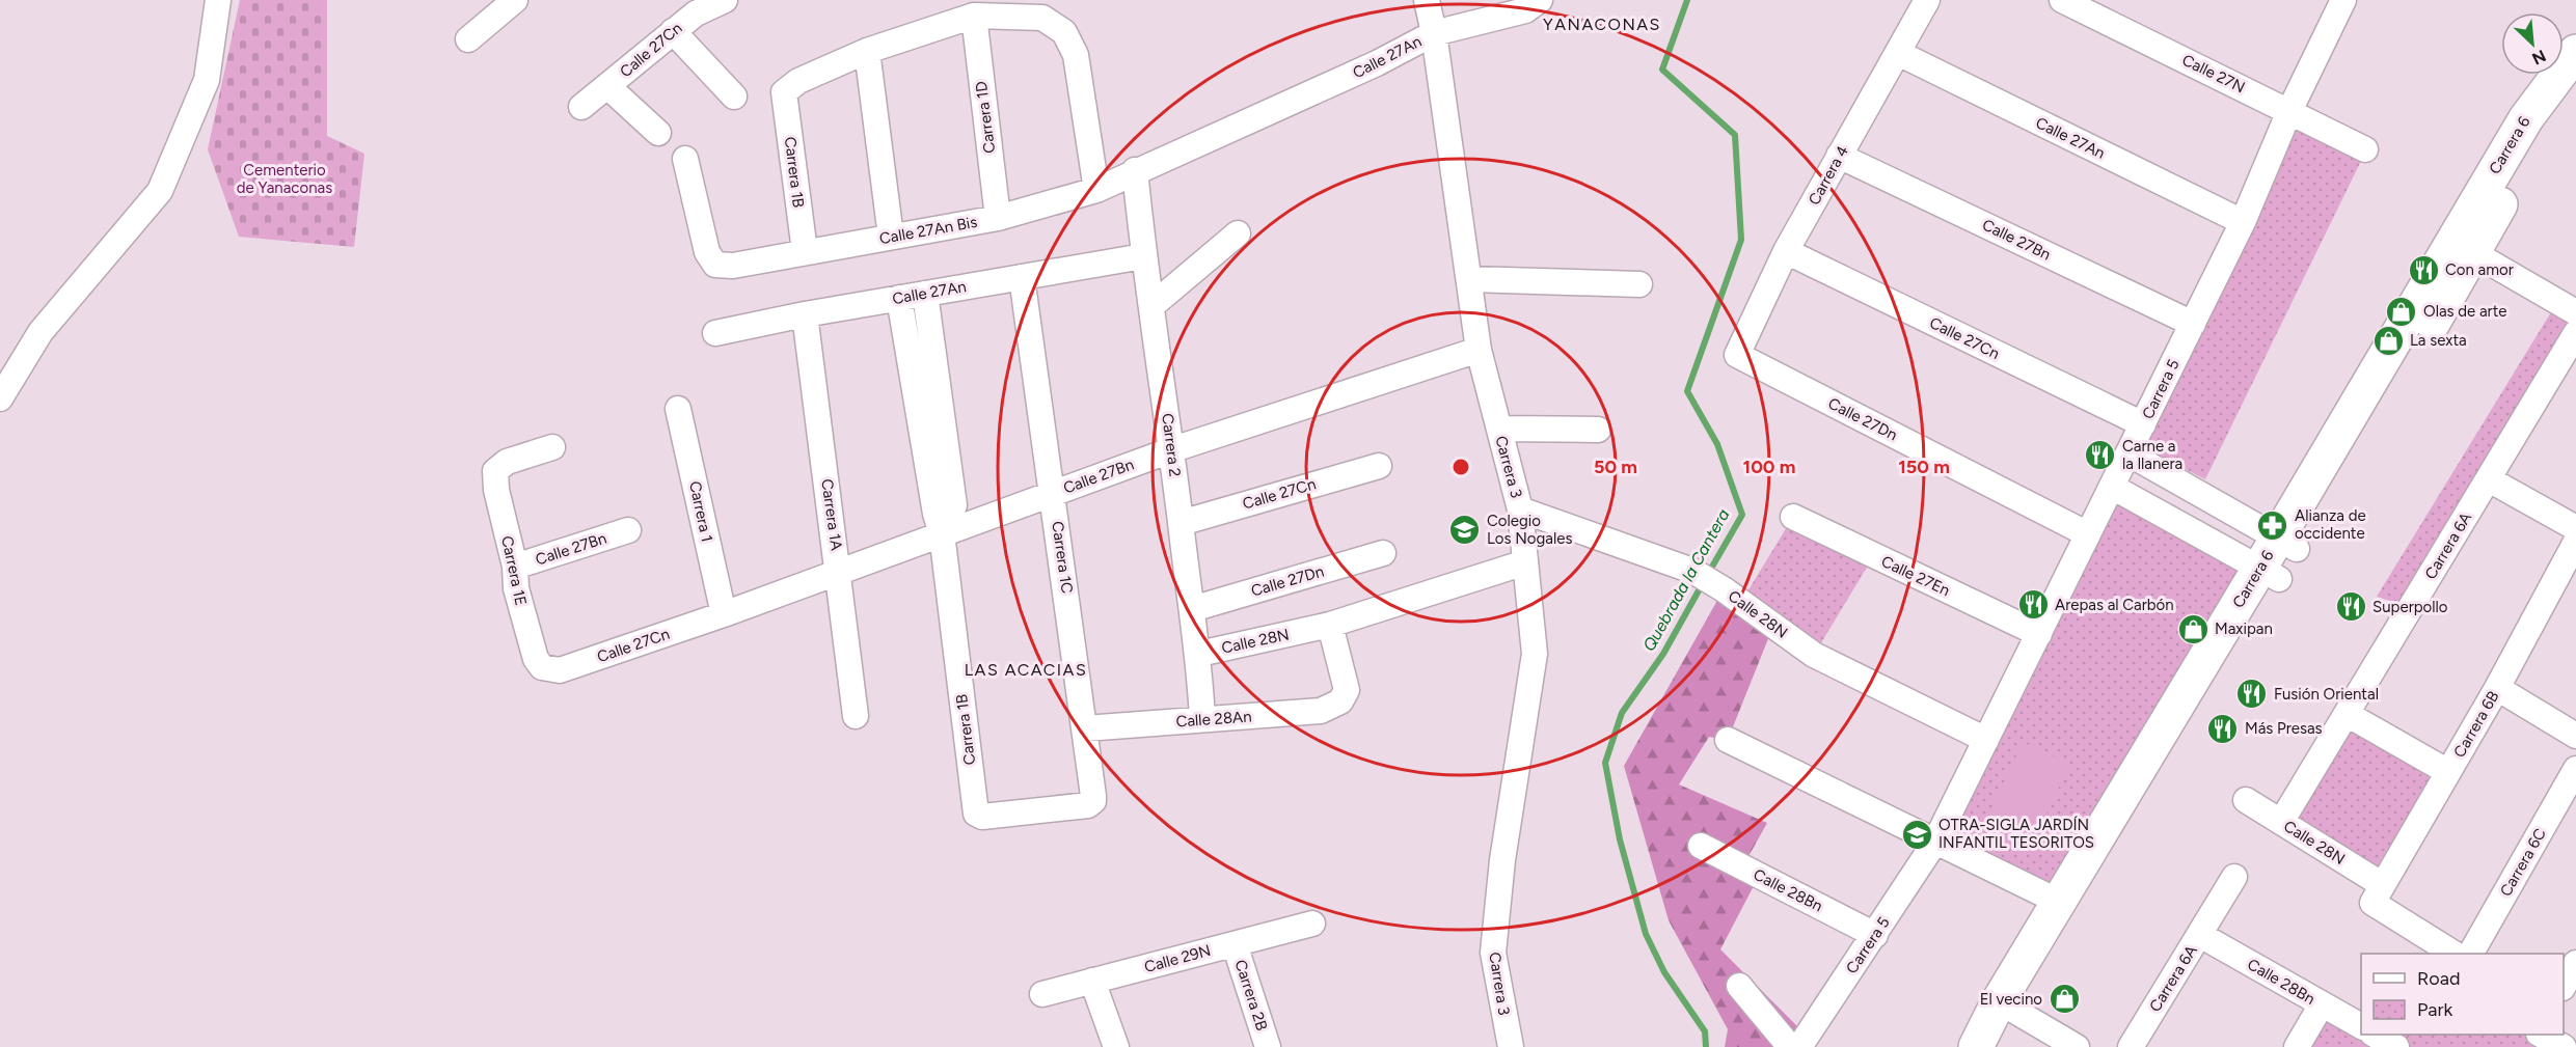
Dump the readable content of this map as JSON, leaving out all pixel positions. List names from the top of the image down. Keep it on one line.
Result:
{"streets":{"main road":["Carrera 6"],"street":["Calle 27Cn","Calle 27An","Calle 27N","Carrera 1D","Carrera 1B","Carrera 4","Calle 27An Bis","Calle 27Bn","Carrera 5","Calle 27Dn","Carrera 2","Carrera 3","Carrera 1","Carrera 1A","Carrera 6A","Carrera 1C","Carrera 1E","Calle 27En","Calle 28N","Calle 28An","Carrera 6B","Carrera 6C","Calle 28Bn","Calle 29N","Carrera 2B"]},"crossings":[["Calle 27Cn","Carrera 4"],["Calle 27Cn","Calle 27Bn"],["Calle 27Cn","Carrera 5"],["Calle 27Cn","Carrera 2"],["Calle 27Cn","Carrera 1"],["Calle 27Cn","Carrera 1E"],["Calle 27An","Carrera 1B"],["Calle 27An","Carrera 4"],["Calle 27An","Calle 27An Bis"],["Calle 27An","Carrera 5"],["Calle 27An","Carrera 2"],["Calle 27An","Carrera 3"],["Calle 27An","Carrera 1A"],["Calle 27An","Carrera 1C"],["Calle 27N","Carrera 5"],["Carrera 1D","Calle 27An Bis"],["Carrera 1B","Calle 27An Bis"],["Carrera 1B","Calle 27Bn"],["Carrera 1B","Carrera 1C"],["Carrera 4","Calle 27Bn"],["Carrera 4","Calle 27Dn"],["Calle 27An Bis","Carrera 2"],["Calle 27Bn","Carrera 5"],["Calle 27Bn","Carrera 2"],["Calle 27Bn","Carrera 3"],["Calle 27Bn","Carrera 1"],["Calle 27Bn","Carrera 1A"],["Calle 27Bn","Carrera 1C"],["Calle 27Bn","Carrera 1E"],["Carrera 5","Calle 27Dn"],["Carrera 5","Calle 27En"],["Carrera 5","Calle 28N"],["Carrera 5","Calle 28Bn"],["Calle 27Dn","Carrera 2"],["Carrera 2","Calle 28N"],["Carrera 2","Calle 28An"],["Carrera 3","Calle 28N"],["Carrera 6A","Calle 28N"],["Carrera 6A","Calle 28Bn"],["Carrera 1C","Calle 28An"],["Calle 28N","Calle 28An"],["Calle 28N","Carrera 6B"],["Calle 29N","Carrera 2B"]],"districts":["YANACONAS","LAS ACACIAS"],"water":["Quebrada la Cantera"],"parks":["Cementerio de Yanaconas"],"places":{"restaurant":["Con amor","Carne a la llanera","Arepas al Carbón","Superpollo","Fusión Oriental","Más Presas"],"shop":["Olas de arte","La sexta","Maxipan","El vecino"],"pharmacy":["Alianza de occidente"],"school or university":["Colegio Los Nogales","OTRA-SIGLA JARDÍN INFANTIL TESORITOS"]},"legend":["Road","Park"],"north":"bottom right","rings":["50 m","100 m","150 m"]}
